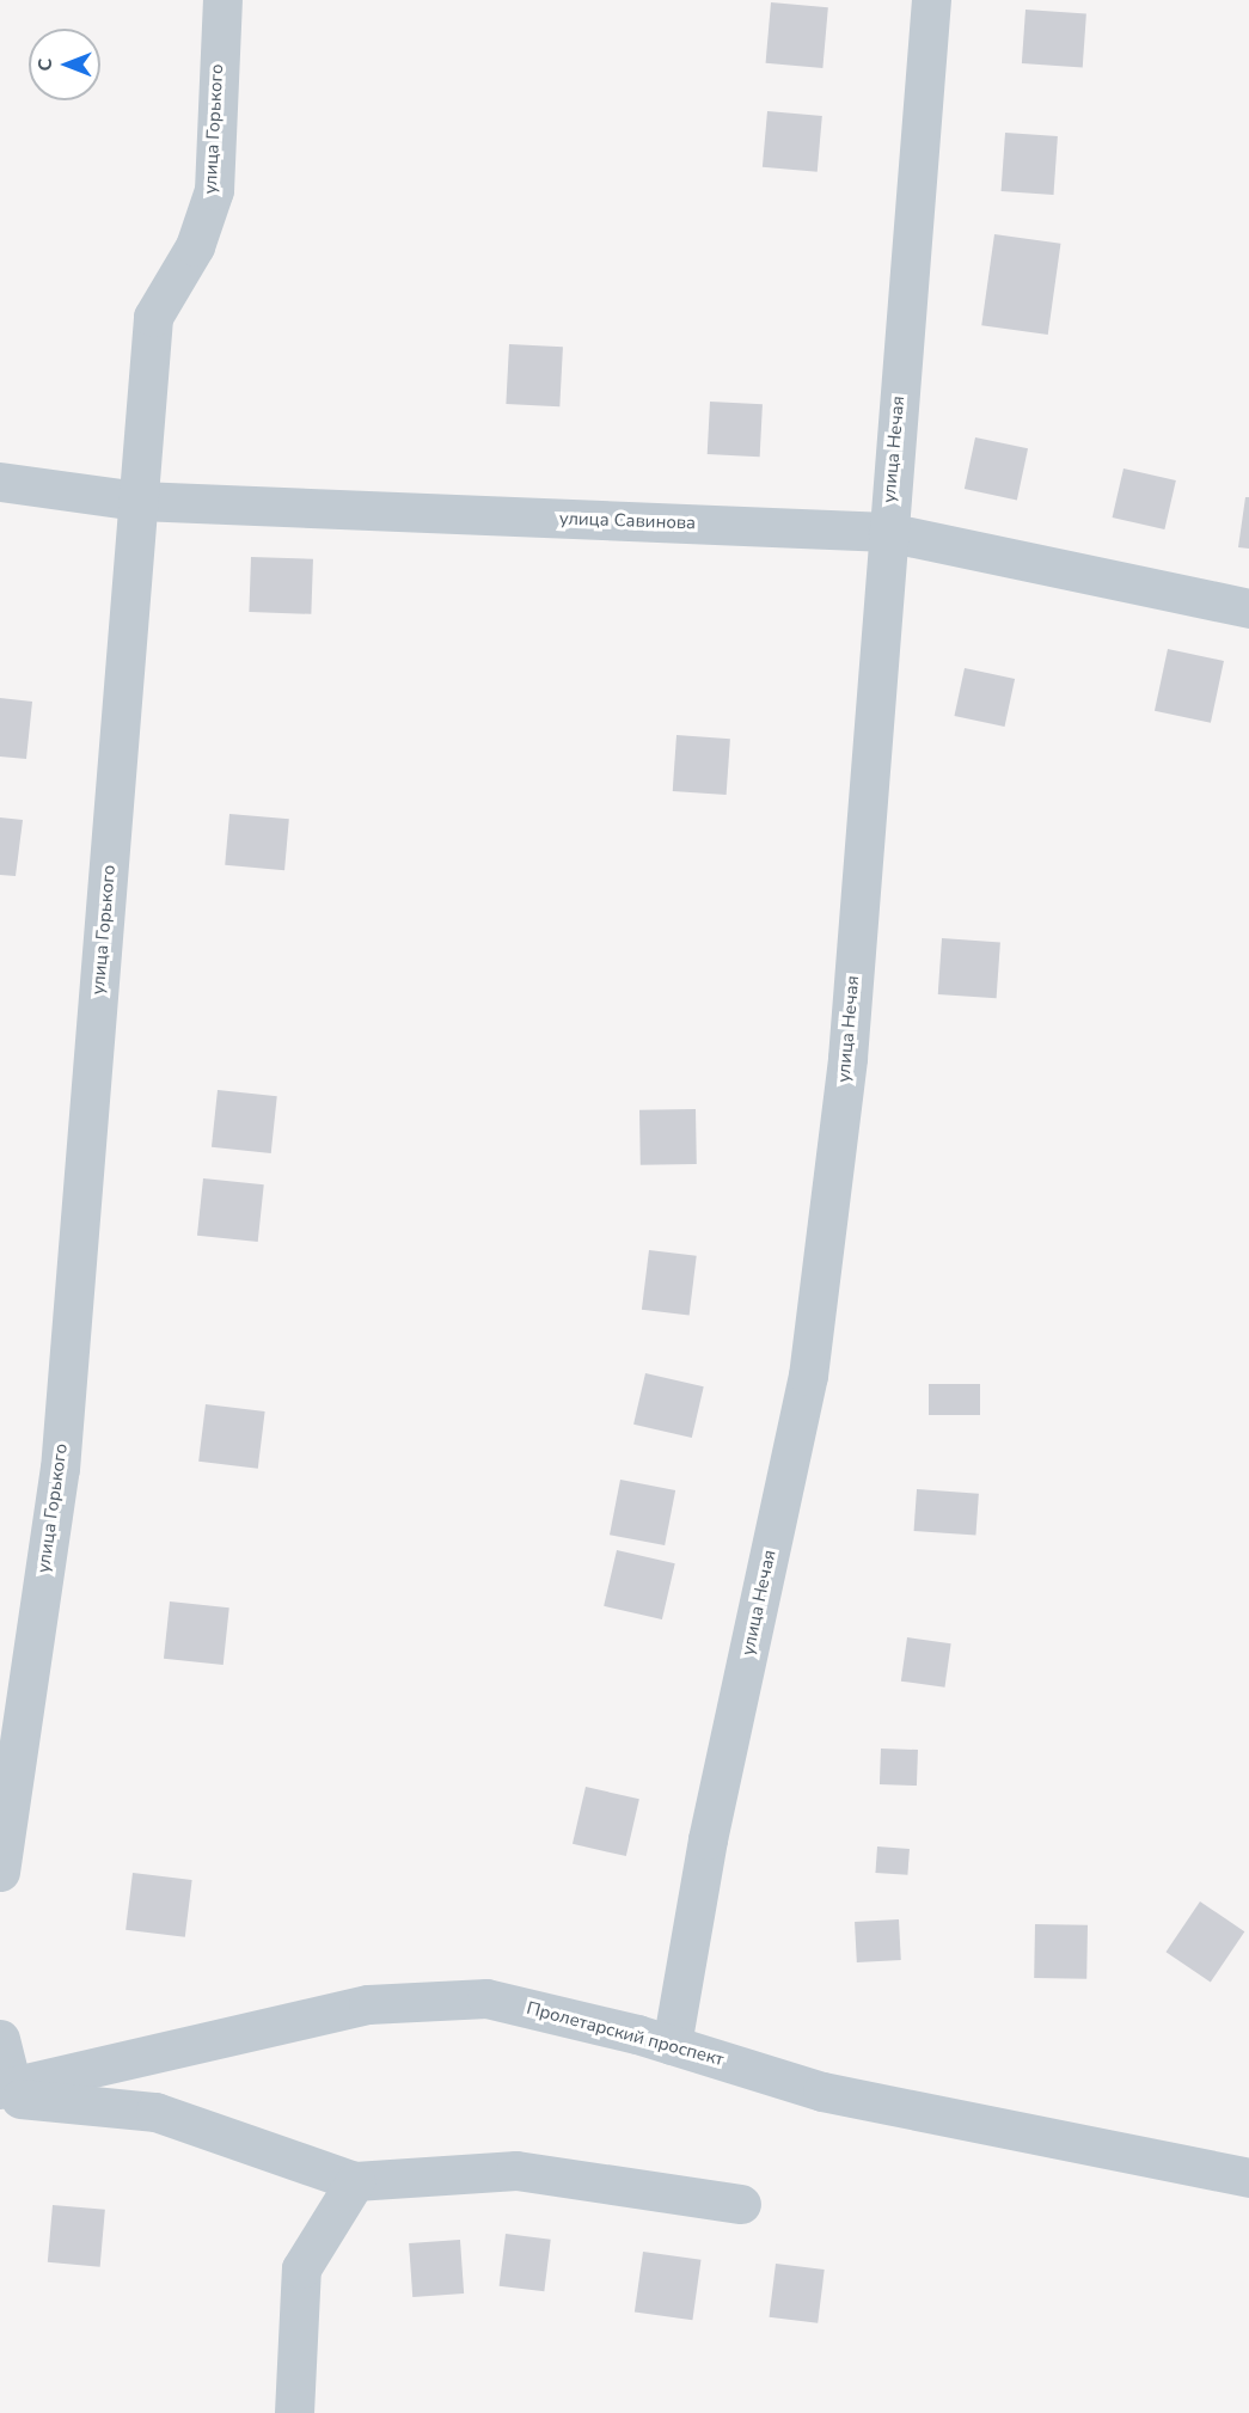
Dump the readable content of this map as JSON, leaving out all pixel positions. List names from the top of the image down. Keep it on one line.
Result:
{"streets":{"street":["улица Горького","улица Нечая","улица Савинова","Пролетарский проспект"]},"crossings":[["улица Горького","улица Савинова"],["улица Нечая","улица Савинова"],["улица Нечая","Пролетарский проспект"]],"north":"left"}
